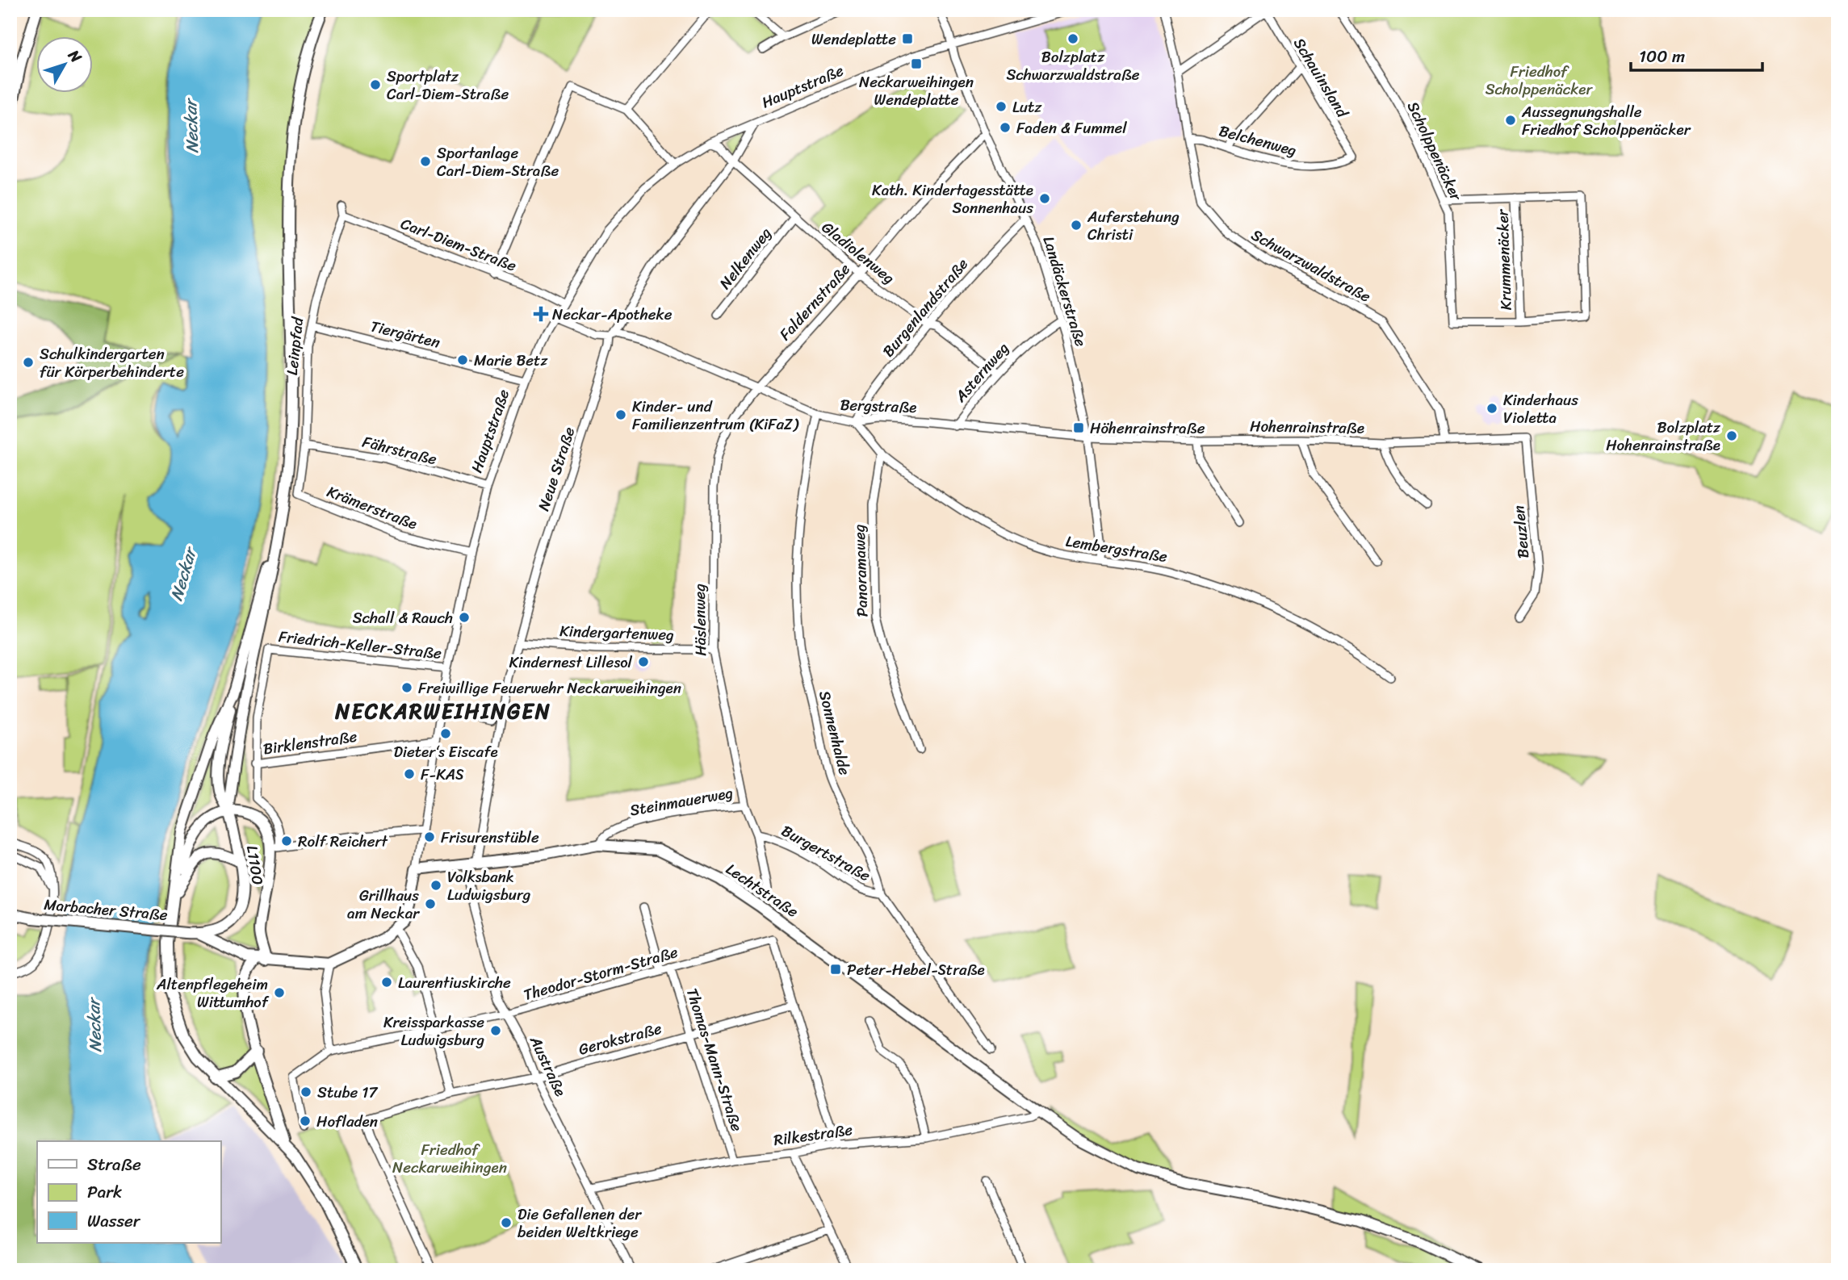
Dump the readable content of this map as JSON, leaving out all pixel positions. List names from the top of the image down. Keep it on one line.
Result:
{"streets":{"main road":["Hauptstraße","L1100","Lechtstraße","Marbacher Straße"],"street":["Schauinsland","Belchenweg","Scholppenäcker","Carl-Diem-Straße","Gladiolenweg","Nelkenweg","Krummenäcker","Schwarzwaldstraße","Landäckerstraße","Faldernstraße","Burgenlandstraße","Tiergärten","Leinpfad","Asternweg","Bergstraße","Hohenrainstraße","Fährstraße","Neue Straße","Krämerstraße","Beuzlen","Lembergstraße","Panoramaweg","Häslenweg","Kindergartenweg","Friedrich-Keller-Straße","Sonnenhalde","Birklenstraße","Steinmauerweg","Burgertstraße","Theodor-Storm-Straße","Gerokstraße","Thomas-Mann-Straße","Austraße","Rilkestraße"]},"crossings":[["Schauinsland","Belchenweg"],["Hauptstraße","Carl-Diem-Straße"],["Hauptstraße","Gladiolenweg"],["Hauptstraße","Landäckerstraße"],["Hauptstraße","Tiergärten"],["Hauptstraße","Bergstraße"],["Hauptstraße","Fährstraße"],["Hauptstraße","Neue Straße"],["Hauptstraße","Krämerstraße"],["Hauptstraße","Friedrich-Keller-Straße"],["Hauptstraße","Birklenstraße"],["Hauptstraße","Lechtstraße"],["Belchenweg","Schwarzwaldstraße"],["Scholppenäcker","Krummenäcker"],["Carl-Diem-Straße","Leinpfad"],["Gladiolenweg","Nelkenweg"],["Gladiolenweg","Faldernstraße"],["Gladiolenweg","Burgenlandstraße"],["Gladiolenweg","Asternweg"],["Gladiolenweg","Neue Straße"],["Schwarzwaldstraße","Hohenrainstraße"],["Landäckerstraße","Faldernstraße"],["Landäckerstraße","Burgenlandstraße"],["Landäckerstraße","Asternweg"],["Landäckerstraße","Bergstraße"],["Landäckerstraße","Hohenrainstraße"],["Landäckerstraße","Lembergstraße"],["Faldernstraße","Bergstraße"],["Faldernstraße","Häslenweg"],["Burgenlandstraße","Bergstraße"],["Burgenlandstraße","Lembergstraße"],["Tiergärten","Leinpfad"],["Leinpfad","Fährstraße"],["Leinpfad","Krämerstraße"],["Asternweg","Bergstraße"],["Bergstraße","Hohenrainstraße"],["Bergstraße","Neue Straße"],["Bergstraße","Lembergstraße"],["Bergstraße","Häslenweg"],["Bergstraße","Sonnenhalde"],["Hohenrainstraße","Beuzlen"],["Neue Straße","Kindergartenweg"],["Neue Straße","Lechtstraße"],["Neue Straße","Austraße"],["Lembergstraße","Panoramaweg"],["Häslenweg","Kindergartenweg"],["Häslenweg","Steinmauerweg"],["Häslenweg","Burgertstraße"],["Friedrich-Keller-Straße","Birklenstraße"],["Sonnenhalde","Burgertstraße"],["Steinmauerweg","Lechtstraße"],["L1100","Marbacher Straße"],["Lechtstraße","Austraße"],["Lechtstraße","Rilkestraße"],["Theodor-Storm-Straße","Gerokstraße"],["Theodor-Storm-Straße","Thomas-Mann-Straße"],["Theodor-Storm-Straße","Austraße"],["Gerokstraße","Thomas-Mann-Straße"],["Gerokstraße","Austraße"],["Thomas-Mann-Straße","Rilkestraße"],["Austraße","Rilkestraße"]],"districts":["NECKARWEIHINGEN"],"water":["Neckar"],"parks":["Friedhof Scholppenäcker","Friedhof Neckarweihingen"],"places":{"transit":["Wendeplatte","Neckarweihingen Wendeplatte","Höhenrainstraße","Peter-Hebel-Straße"],"other":["Bolzplatz Schwarzwaldstraße","Sportplatz Carl-Diem-Straße","Lutz","Aussegnungshalle Friedhof Scholppenäcker","Faden & Fummel","Sportanlage Carl-Diem-Straße","Kath. Kindertagesstätte Sonnenhaus","Auferstehung Christi","Marie Betz","Schulkindergarten für Körperbehinderte","Kinderhaus Violetta","Kinder- und Familienzentrum (KiFaZ)","Bolzplatz Hohenrainstraße","Schall & Rauch","Kindernest Lillesol","Freiwillige Feuerwehr Neckarweihingen","Dieter‘s Eiscafe","F-KAS","Frisurenstüble","Rolf Reichert","Volksbank Ludwigsburg","Grillhaus am Neckar","Laurentiuskirche","Altenpflegeheim Wittumhof","Kreissparkasse Ludwigsburg","Stube 17","Hofladen","Die Gefallenen der beiden Weltkriege"],"health":["Neckar-Apotheke"]},"legend":["Straße","Park","Wasser"],"scale_bar":"100 m","north":"top right"}
